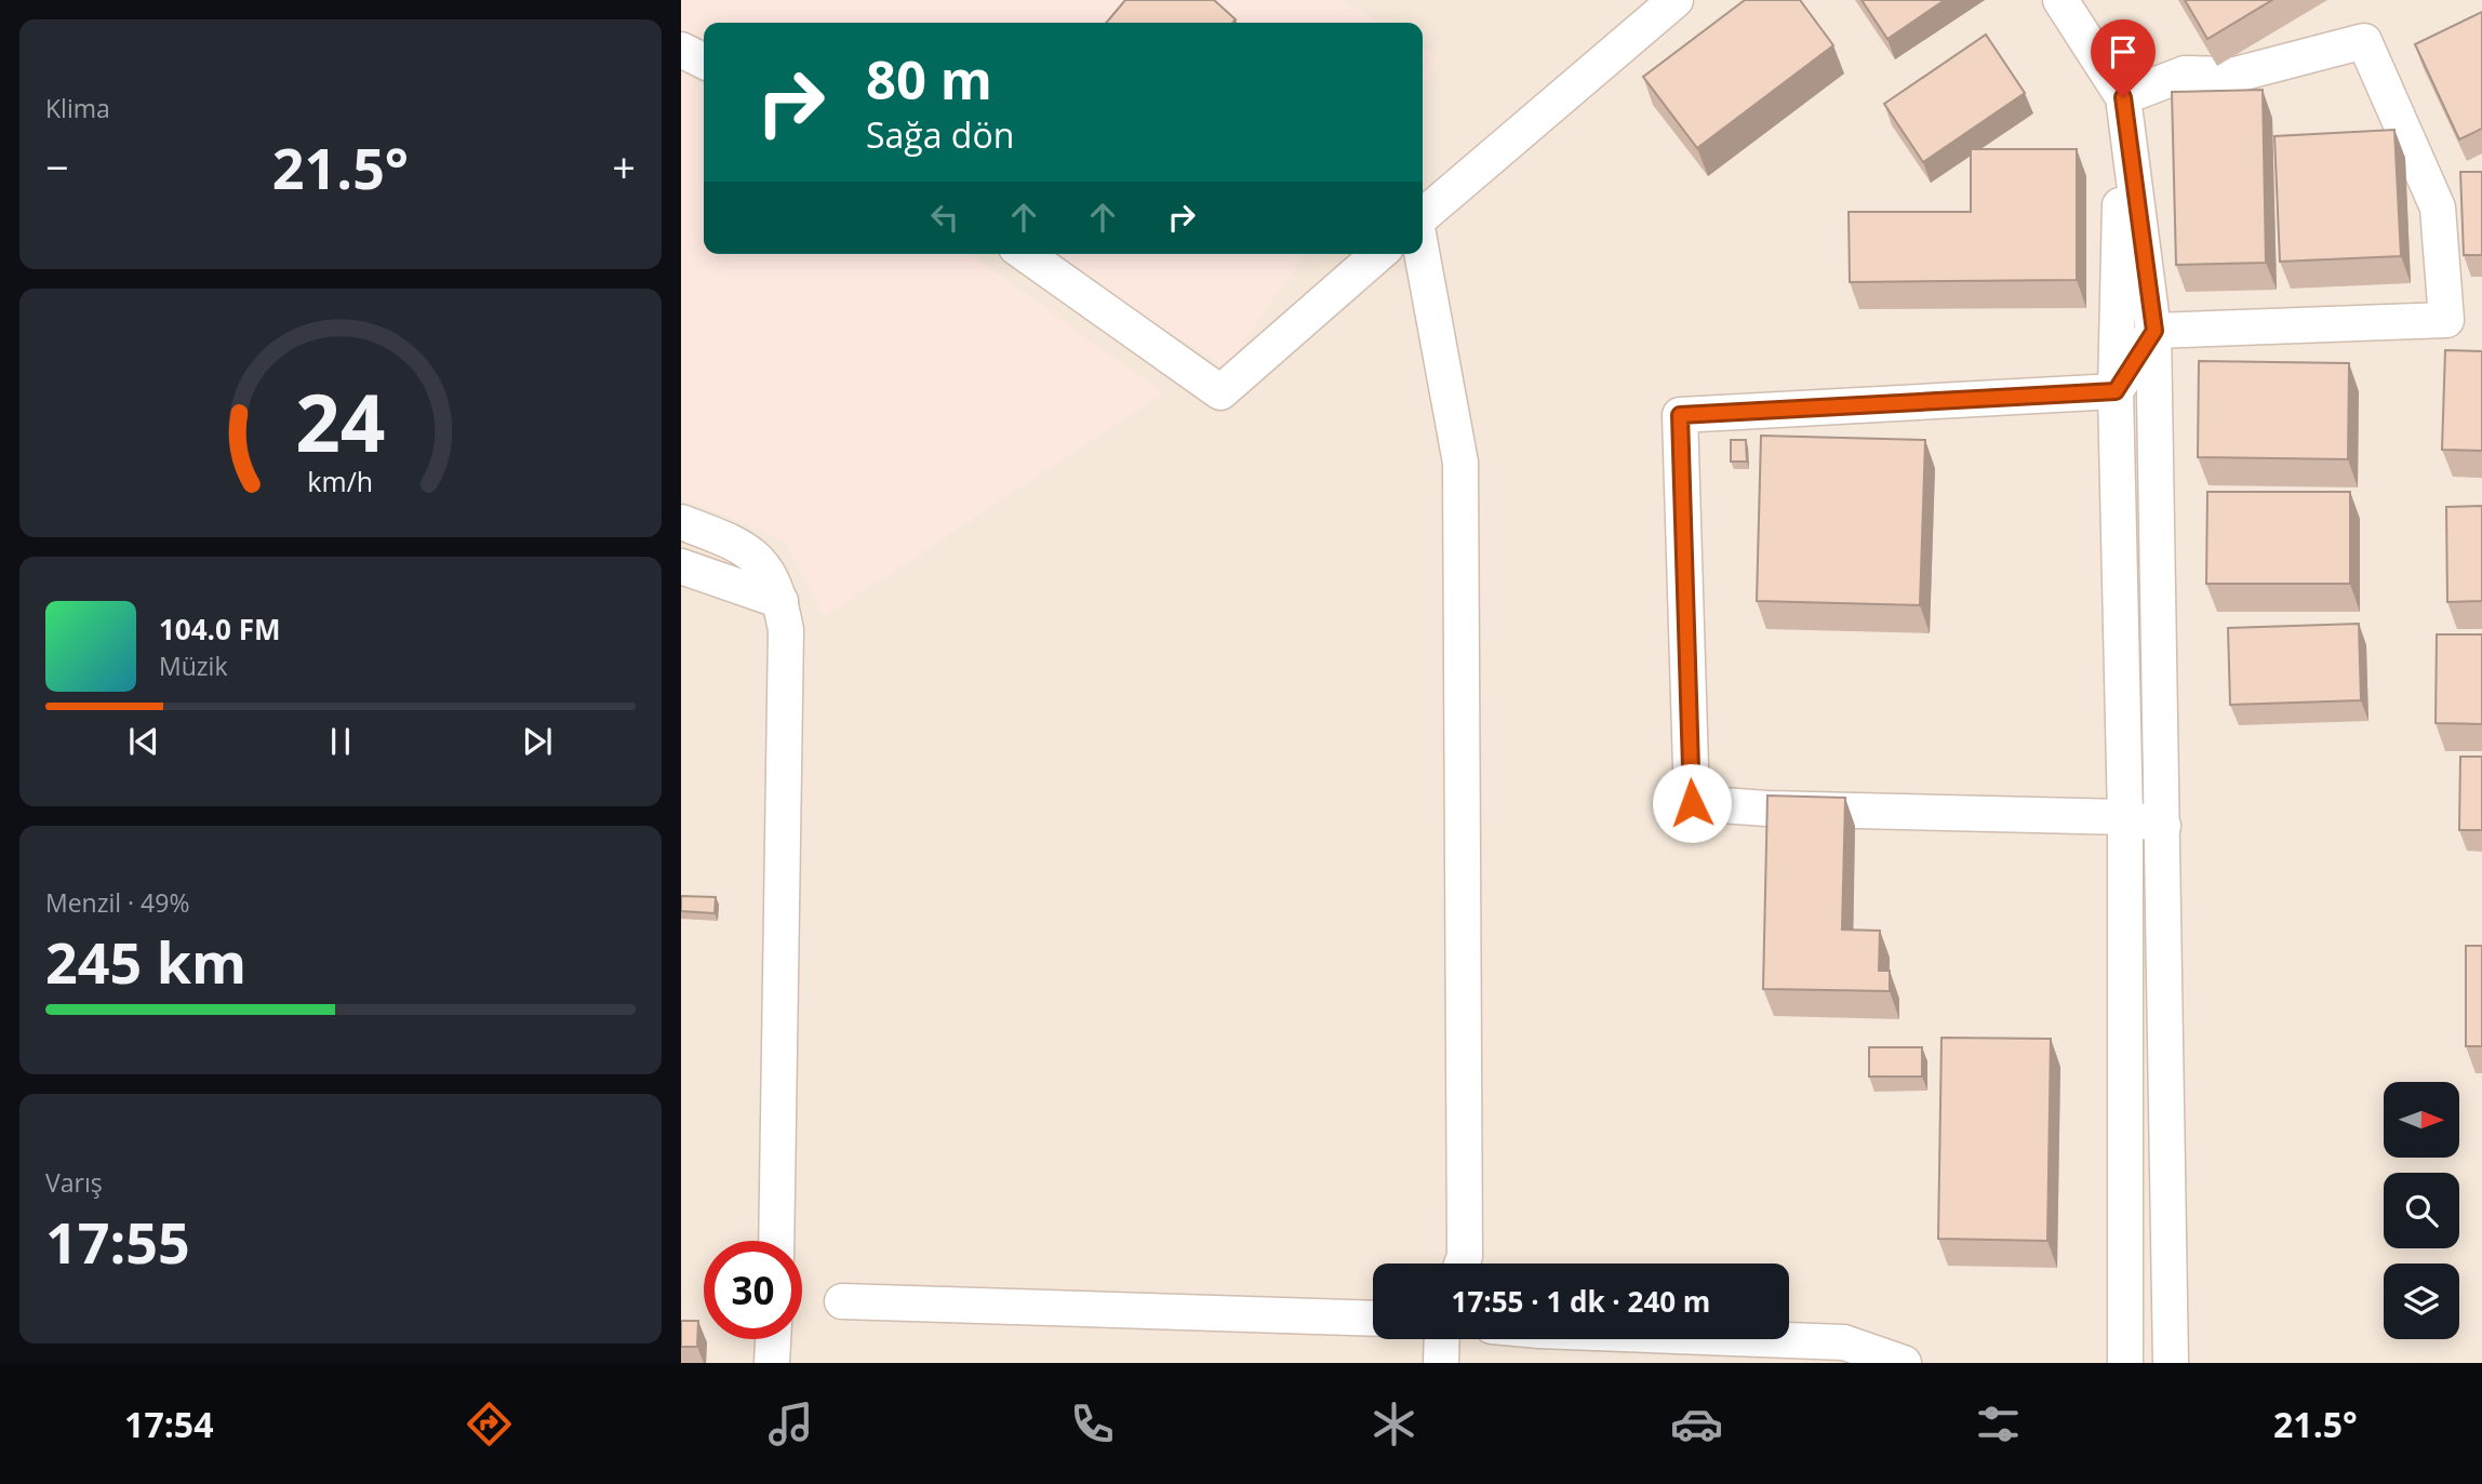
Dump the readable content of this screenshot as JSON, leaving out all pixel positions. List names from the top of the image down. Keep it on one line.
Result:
{"north":"right","page":{"tile":["Klima",["Menzil · 49%","245 km"],["Varış","17:55"]],"turn":["80 m","Sağa dön"],"heat":["−","21.5°","+"],"song":["104.0 FM","Müzik"],"limit":"30","trip":"17:55 · 1 dk · 240 m","tabs":["17:54","21.5°"],"gauge":["24","km/h"]}}
